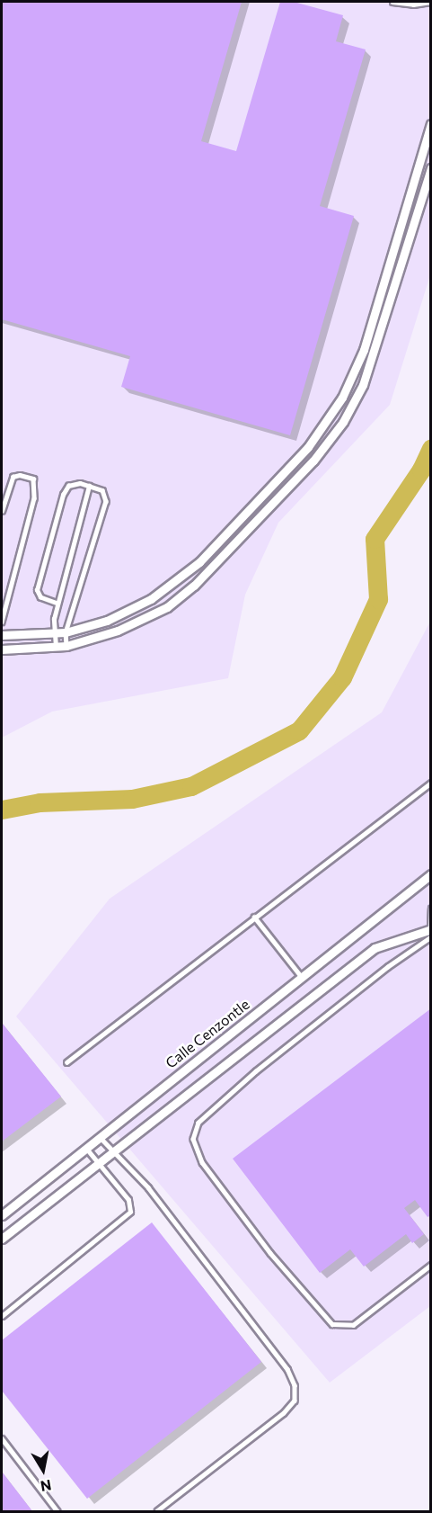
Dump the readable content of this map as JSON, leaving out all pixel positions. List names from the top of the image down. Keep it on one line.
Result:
{"streets":{"street":["Calle Cenzontle"]},"north":"bottom"}
